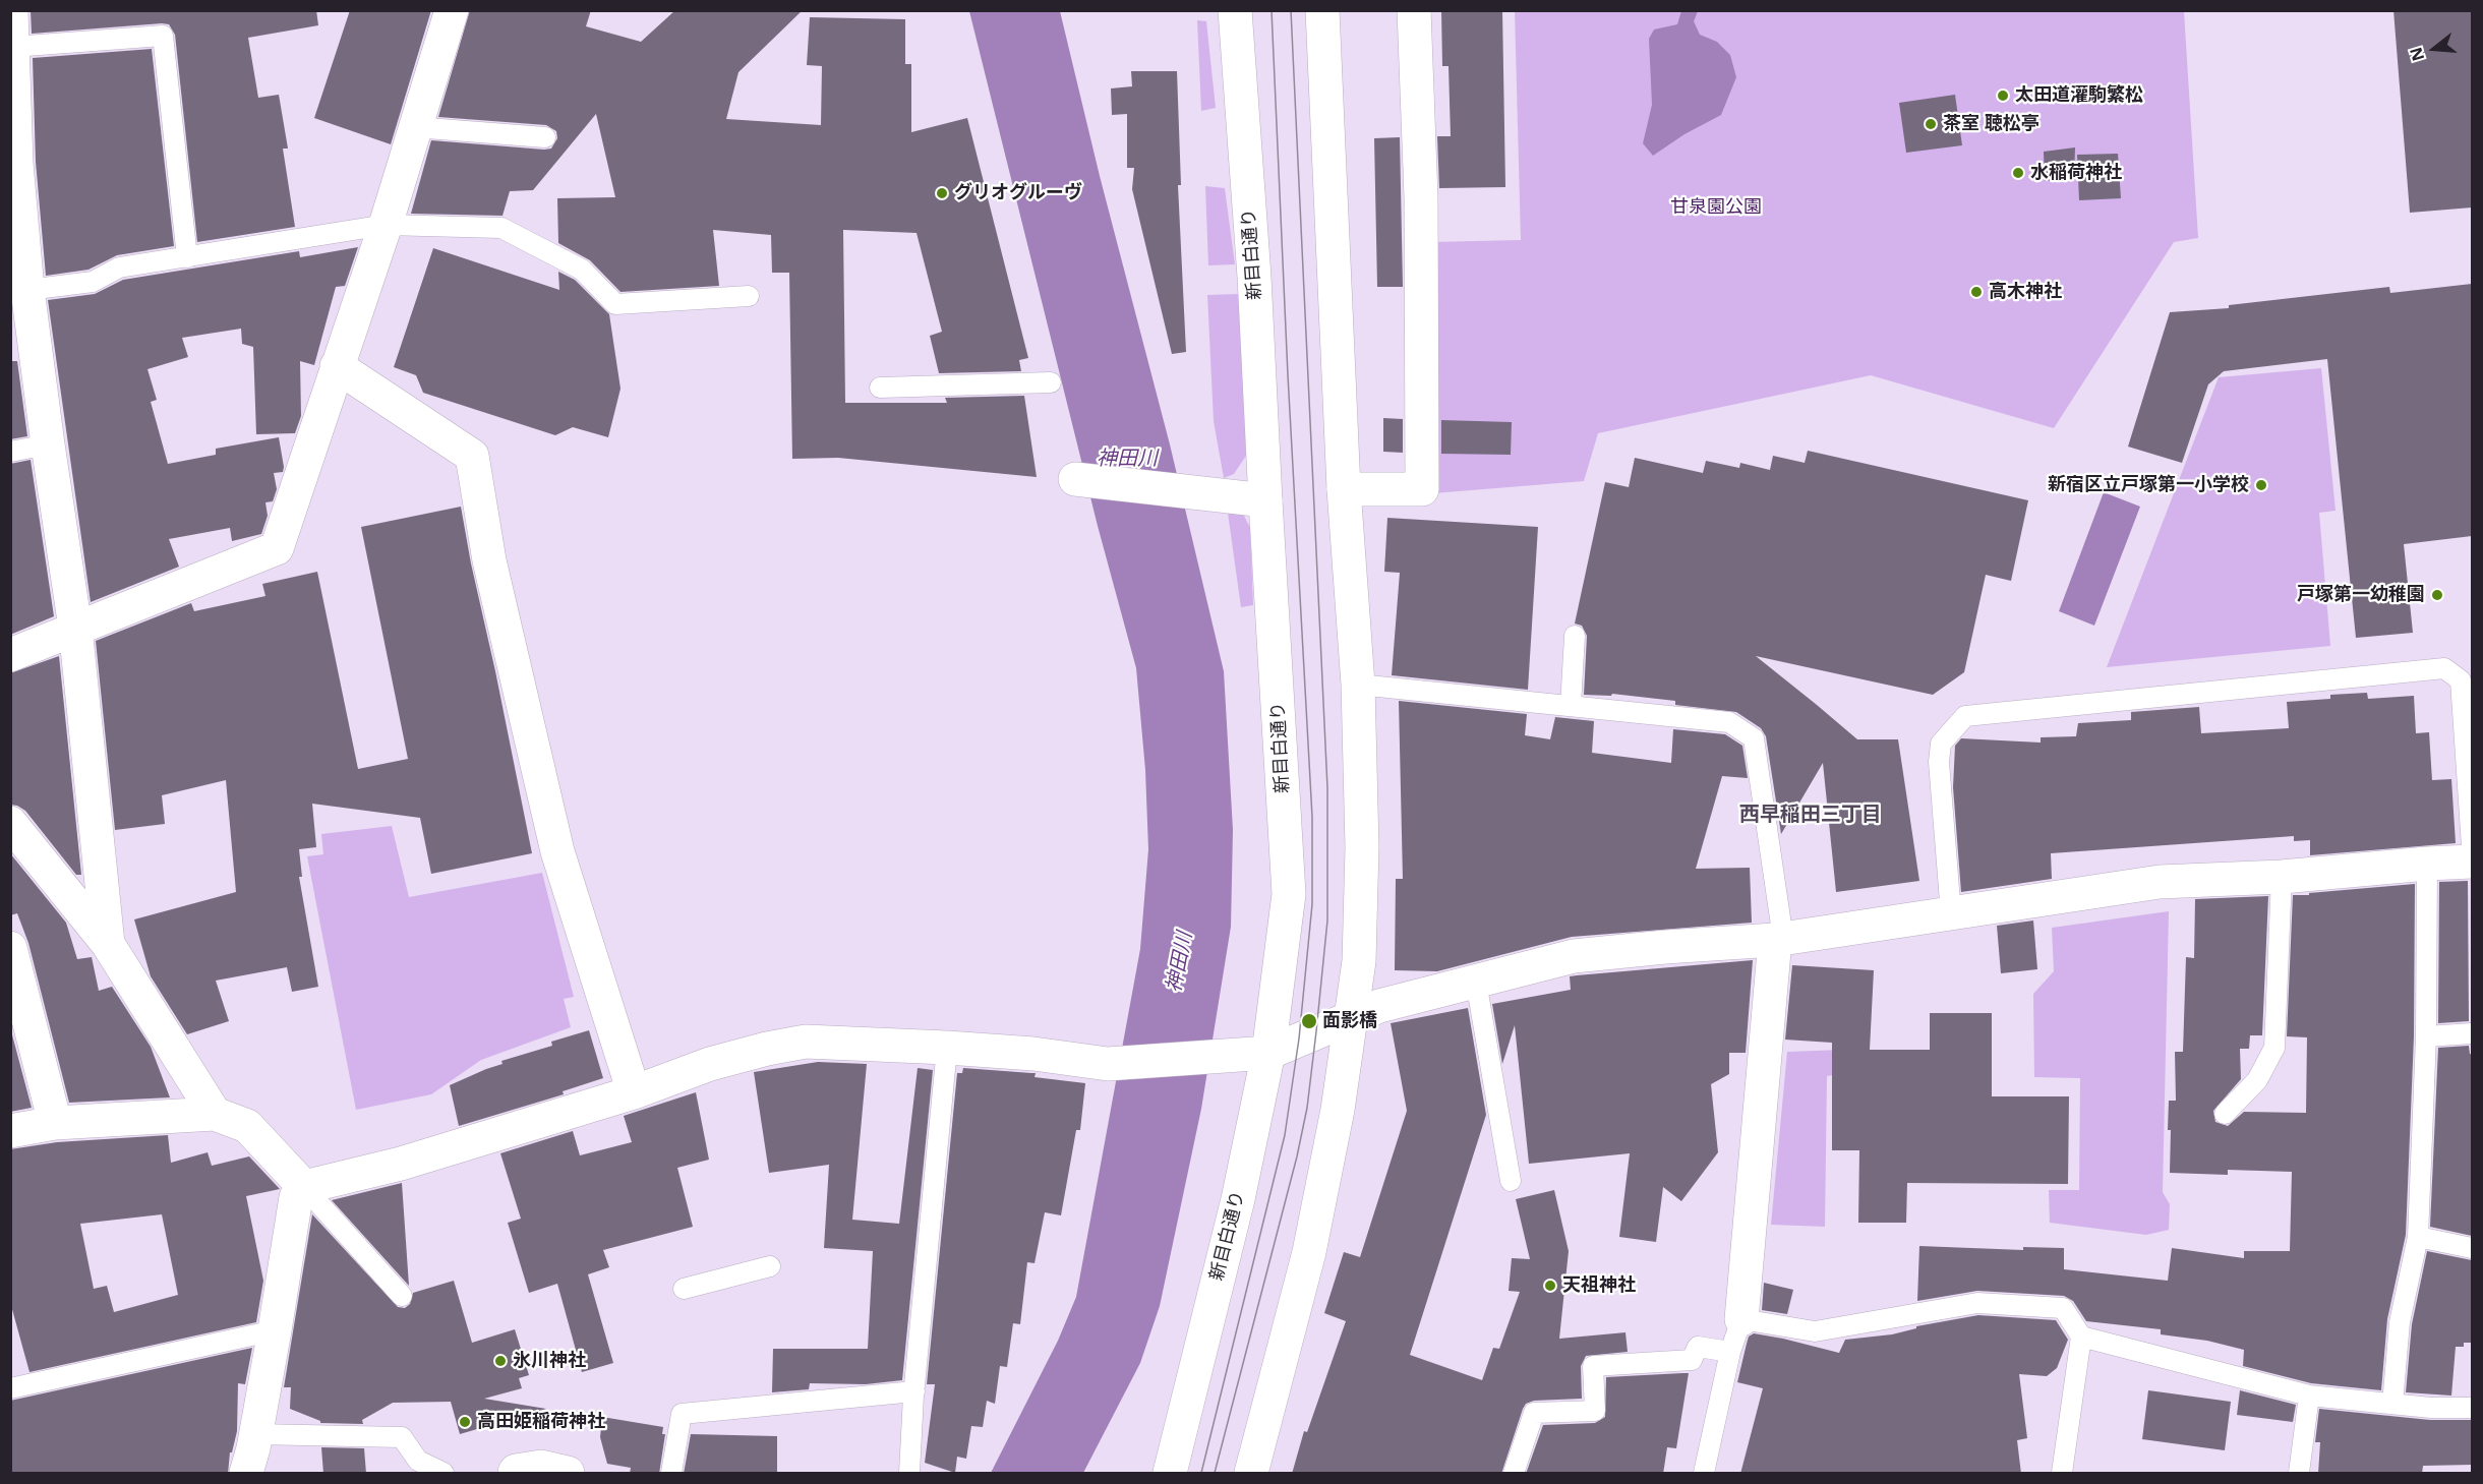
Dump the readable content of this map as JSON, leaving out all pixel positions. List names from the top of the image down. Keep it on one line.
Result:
{"streets":{"street":["新目白通り"]},"districts":["西早稲田三丁目"],"water":["神田川"],"parks":["甘泉園公園"],"places":["太田道灌駒繁松","茶室 聴松亭","水稲荷神社","グリオグルーヴ","高木神社","新宿区立戸塚第一小学校","戸塚第一幼稚園","面影橋","天祖神社","氷川神社","高田姫稲荷神社"],"north":"left"}
